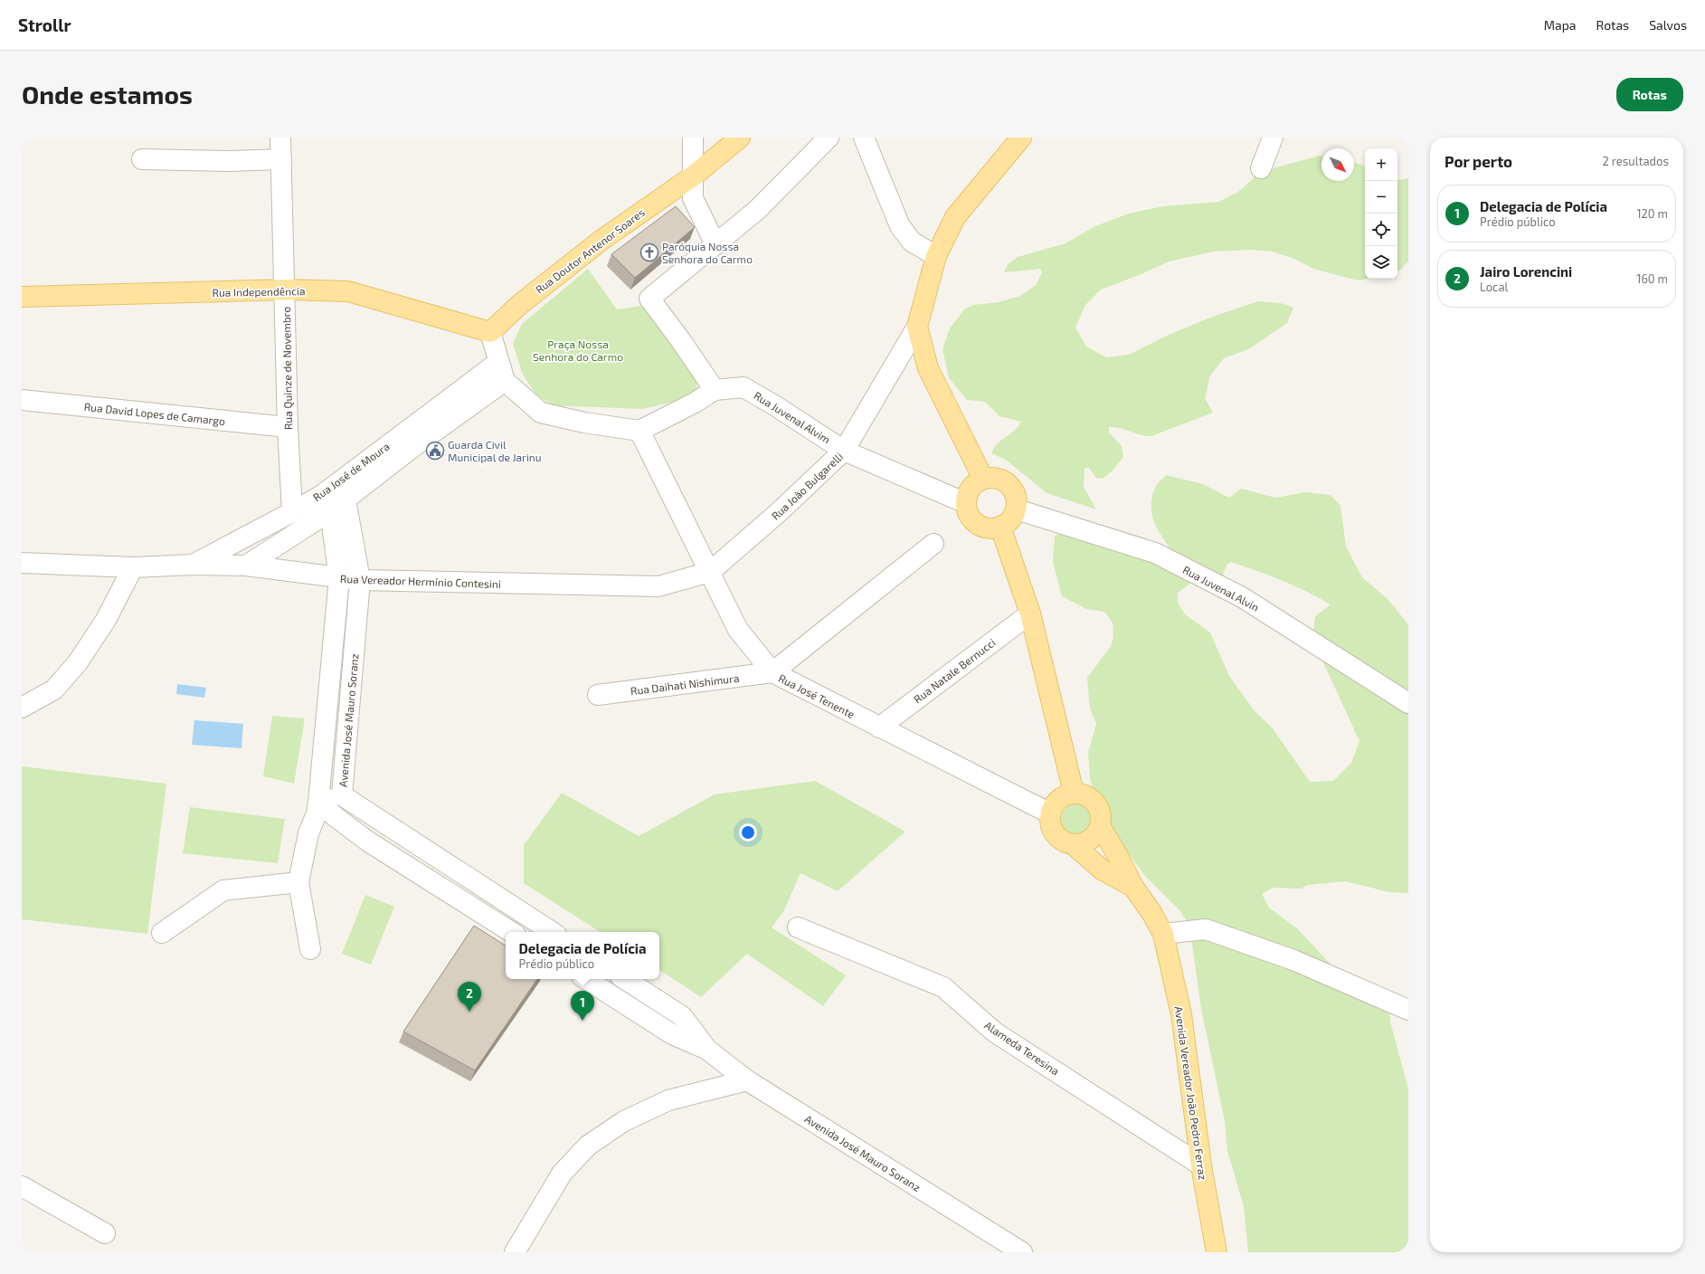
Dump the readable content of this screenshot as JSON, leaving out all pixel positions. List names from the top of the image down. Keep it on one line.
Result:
{"streets":{"main road":["Rua Doutor Antenor Soares","Rua Independência","Avenida Vereador João Pedro Ferraz"],"street":["Rua Quinze de Novembro","Rua David Lopes de Camargo","Rua Juvenal Alvim","Rua José de Moura","Rua João Bulgarelli","Rua Vereador Hermínio Contesini","Rua Juvenal Alvin","Rua Natale Bernucci","Rua Daihati Nishimura","Rua José Tenente","Avenida José Mauro Soranz","Alameda Teresina"]},"crossings":[["Rua Doutor Antenor Soares","Rua Independência"],["Rua Independência","Rua Quinze de Novembro"],["Rua Quinze de Novembro","Rua David Lopes de Camargo"],["Rua Quinze de Novembro","Rua José de Moura"],["Rua Juvenal Alvim","Rua João Bulgarelli"],["Rua Juvenal Alvim","Rua Juvenal Alvin"],["Rua José de Moura","Rua Vereador Hermínio Contesini"],["Rua José de Moura","Avenida José Mauro Soranz"],["Rua João Bulgarelli","Rua Vereador Hermínio Contesini"],["Rua João Bulgarelli","Rua José Tenente"],["Rua Vereador Hermínio Contesini","Rua José Tenente"],["Rua Vereador Hermínio Contesini","Avenida José Mauro Soranz"],["Rua Natale Bernucci","Rua José Tenente"],["Rua Daihati Nishimura","Rua José Tenente"],["Rua José Tenente","Avenida Vereador João Pedro Ferraz"],["Alameda Teresina","Avenida Vereador João Pedro Ferraz"]],"parks":["Praça Nossa Senhora do Carmo"],"places":{"church":["Paróquia Nossa Senhora do Carmo"],"public building":["Guarda Civil Municipal de Jarinu"]},"north":"bottom right","page":{"header":"Strollr","nav":["Mapa","Rotas","Salvos"],"buttons":"Rotas","title":"Onde estamos","heading":["Por perto","2 resultados"],"map_buttons":["+","−"],"list":[{"mark":"1","name":"Delegacia de Polícia","note":"Prédio público","value":"120 m"},{"mark":"2","name":"Jairo Lorencini","note":"Local","value":"160 m"}],"popup":["Delegacia de Polícia","Prédio público"],"pins":["2","1"]}}
